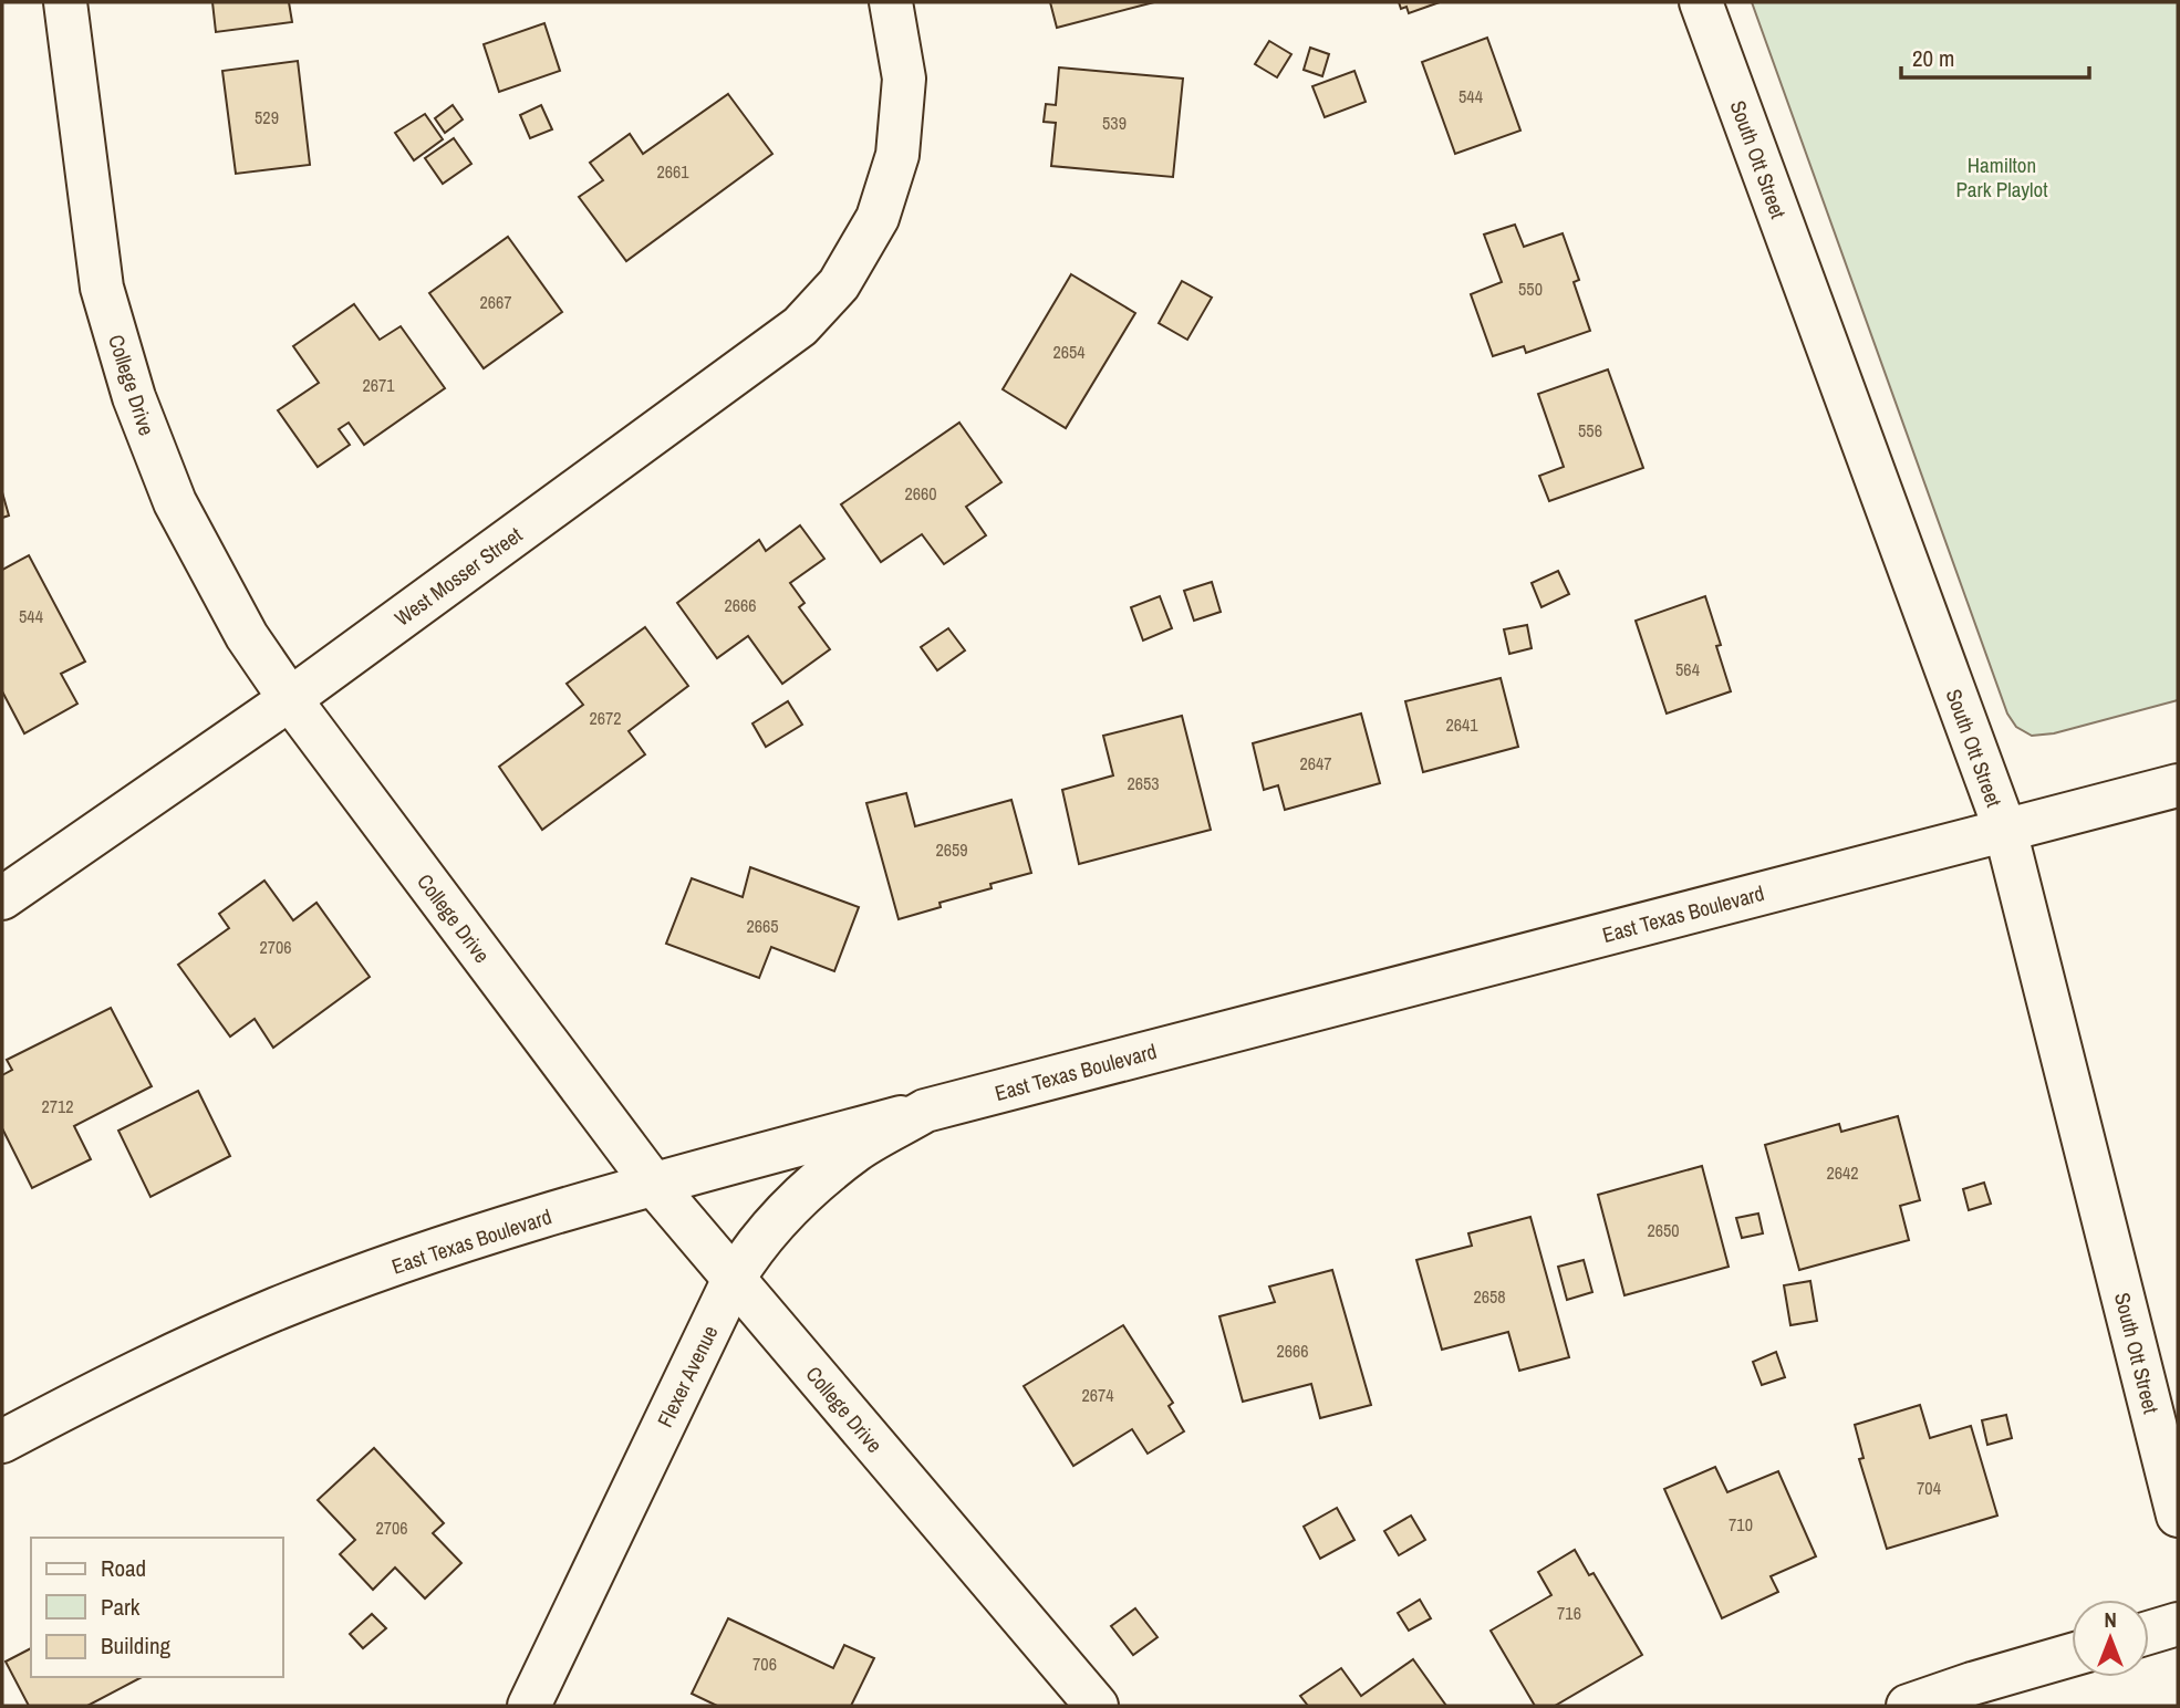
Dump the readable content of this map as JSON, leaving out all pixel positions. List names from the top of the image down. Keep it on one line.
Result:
{"streets":{"street":["South Ott Street","College Drive","West Mosser Street","East Texas Boulevard","Flexer Avenue"]},"crossings":[["South Ott Street","East Texas Boulevard"],["College Drive","West Mosser Street"],["College Drive","East Texas Boulevard"],["College Drive","Flexer Avenue"],["East Texas Boulevard","Flexer Avenue"]],"parks":["Hamilton Park Playlot"],"house_numbers":["544","529","539","2661","550","2667","2654","2671","556","2660","2666","544","564","2672","2641","2647","2653","2659","2665","2706","2712","2642","2650","2658","2666","2674","704","710","2706","716","706"],"legend":["Road","Park","Building"],"scale_bar":"20 m","north":"top"}
